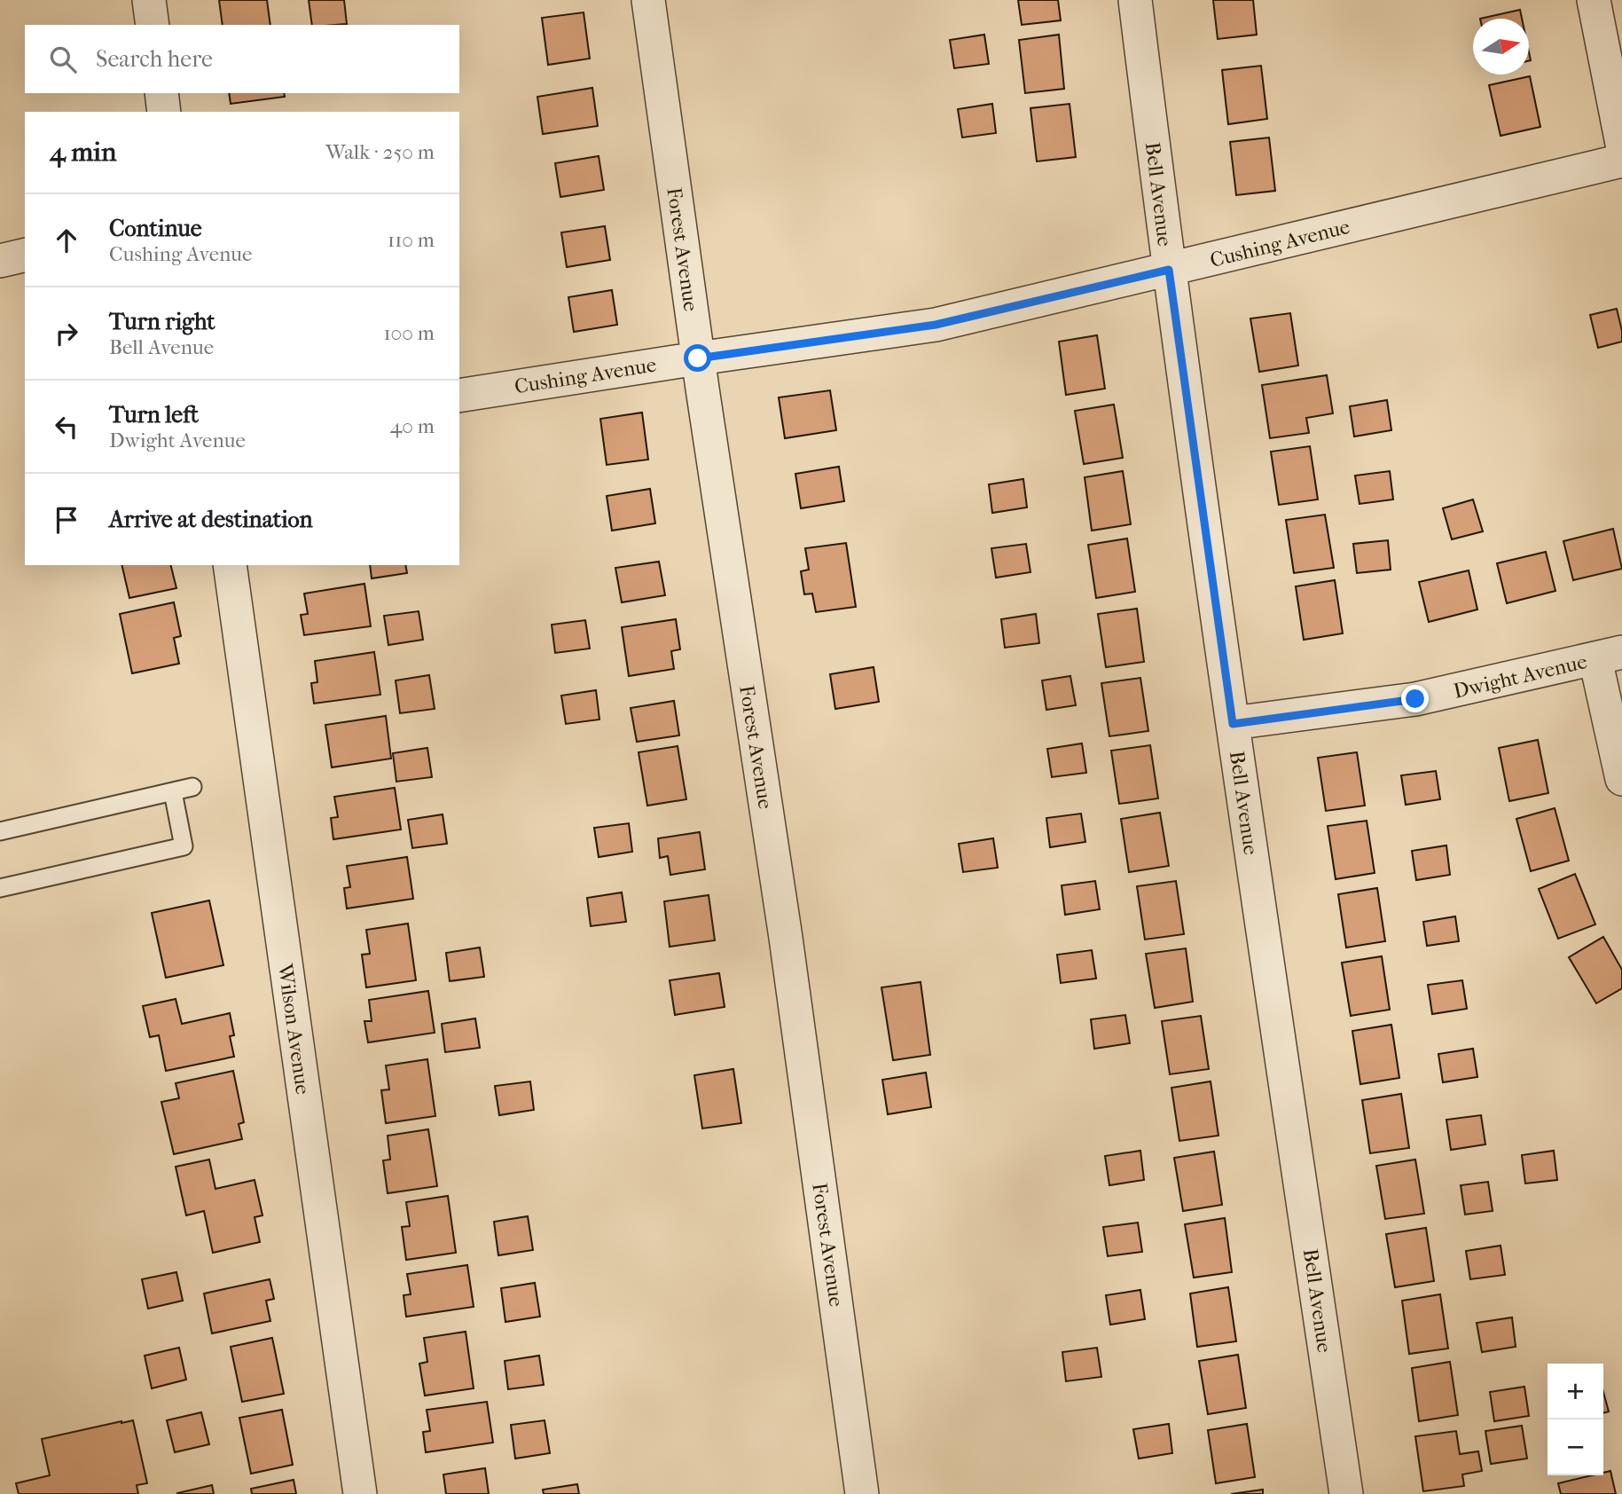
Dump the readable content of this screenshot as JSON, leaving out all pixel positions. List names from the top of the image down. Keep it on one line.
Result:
{"streets":{"street":["Bell Avenue","Cushing Avenue","Forest Avenue","Dwight Avenue","Wilson Avenue"]},"crossings":[["Bell Avenue","Cushing Avenue"],["Bell Avenue","Dwight Avenue"],["Cushing Avenue","Forest Avenue"]],"north":"right","page":{"search":"Search here","heading":["4 min","Walk · 250 m"],"list":[["Continue","Cushing Avenue","110 m"],["Turn right","Bell Avenue","100 m"],["Turn left","Dwight Avenue","40 m"],"Arrive at destination"],"map_buttons":["+","−"]}}
